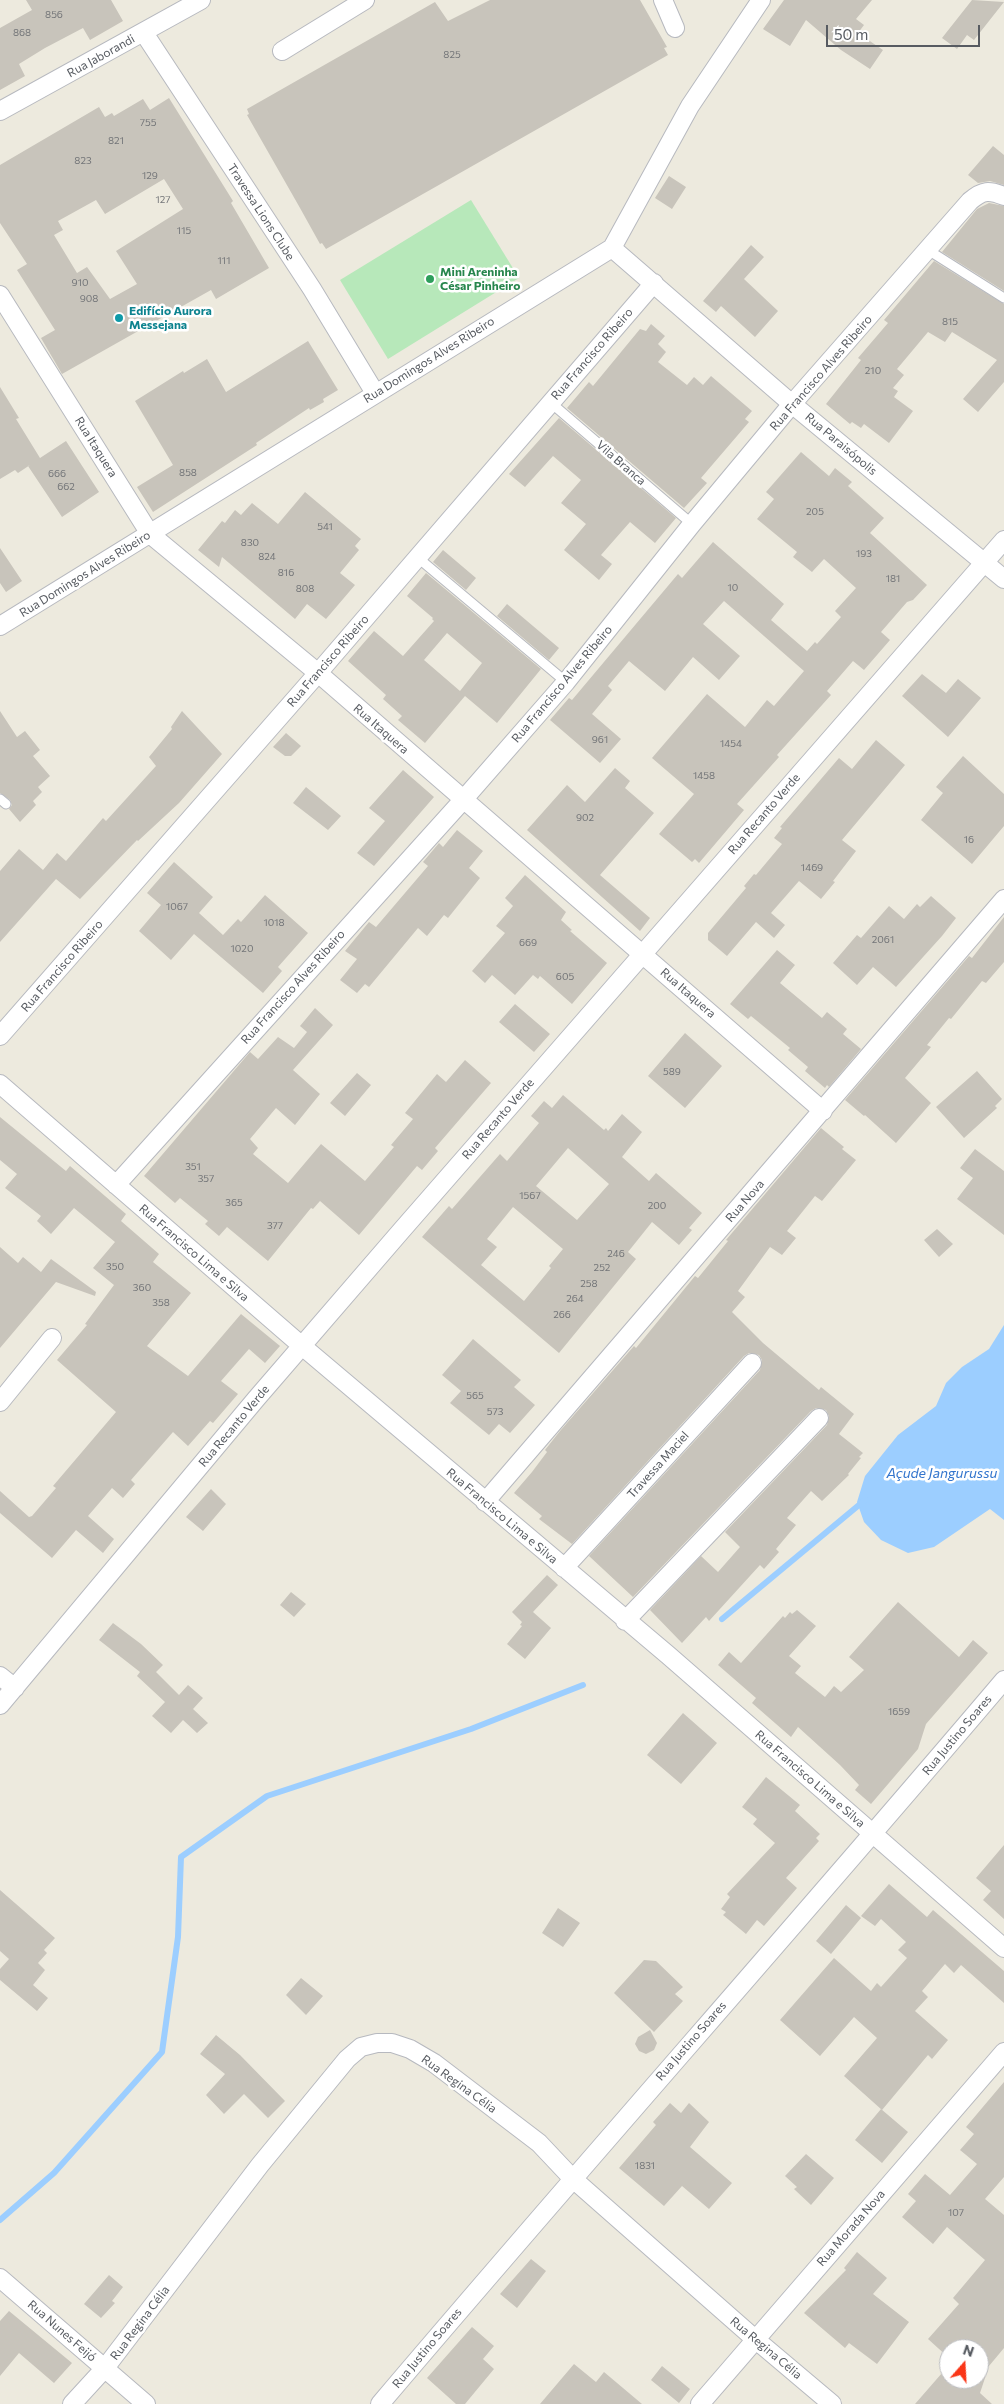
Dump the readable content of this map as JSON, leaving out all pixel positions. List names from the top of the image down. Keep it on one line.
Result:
{"streets":{"street":["Rua Jaborandi","Travessa Lions Clube","Rua Francisco Ribeiro","Rua Domingos Alves Ribeiro","Rua Francisco Alves Ribeiro","Rua Paraisópolis","Rua Itaquera","Rua Recanto Verde","Rua Nova","Rua Francisco Lima e Silva","Travessa Maciel","Rua Justino Soares","Rua Regina Célia","Rua Morada Nova","Rua Nunes Feijó"],"lane":["Vila Branca"]},"crossings":[["Rua Jaborandi","Travessa Lions Clube"],["Travessa Lions Clube","Rua Domingos Alves Ribeiro"],["Rua Francisco Ribeiro","Rua Paraisópolis"],["Rua Francisco Ribeiro","Rua Itaquera"],["Rua Francisco Ribeiro","Vila Branca"],["Rua Domingos Alves Ribeiro","Rua Paraisópolis"],["Rua Domingos Alves Ribeiro","Rua Itaquera"],["Rua Francisco Alves Ribeiro","Rua Paraisópolis"],["Rua Francisco Alves Ribeiro","Rua Itaquera"],["Rua Francisco Alves Ribeiro","Vila Branca"],["Rua Francisco Alves Ribeiro","Rua Francisco Lima e Silva"],["Rua Paraisópolis","Rua Recanto Verde"],["Rua Itaquera","Rua Recanto Verde"],["Rua Itaquera","Rua Nova"],["Rua Recanto Verde","Rua Francisco Lima e Silva"],["Rua Nova","Rua Francisco Lima e Silva"],["Rua Francisco Lima e Silva","Travessa Maciel"],["Rua Francisco Lima e Silva","Rua Justino Soares"],["Rua Justino Soares","Rua Regina Célia"],["Rua Regina Célia","Rua Morada Nova"],["Rua Regina Célia","Rua Nunes Feijó"]],"water":["Açude Jangurussu"],"places":["Mini Areninha César Pinheiro","Edifício Aurora Messejana"],"house_numbers":["856","868","825","755","821","823","129","127","115","111","910","908","815","210","858","666","662","205","541","830","193","824","816","181","10","808","961","1454","1458","902","16","1469","1067","1018","2061","669","1020","605","589","351","357","1567","365","200","377","246","350","252","258","360","264","358","266","565","573","1659","1831","107"],"scale_bar":"50 m","north":"top"}
